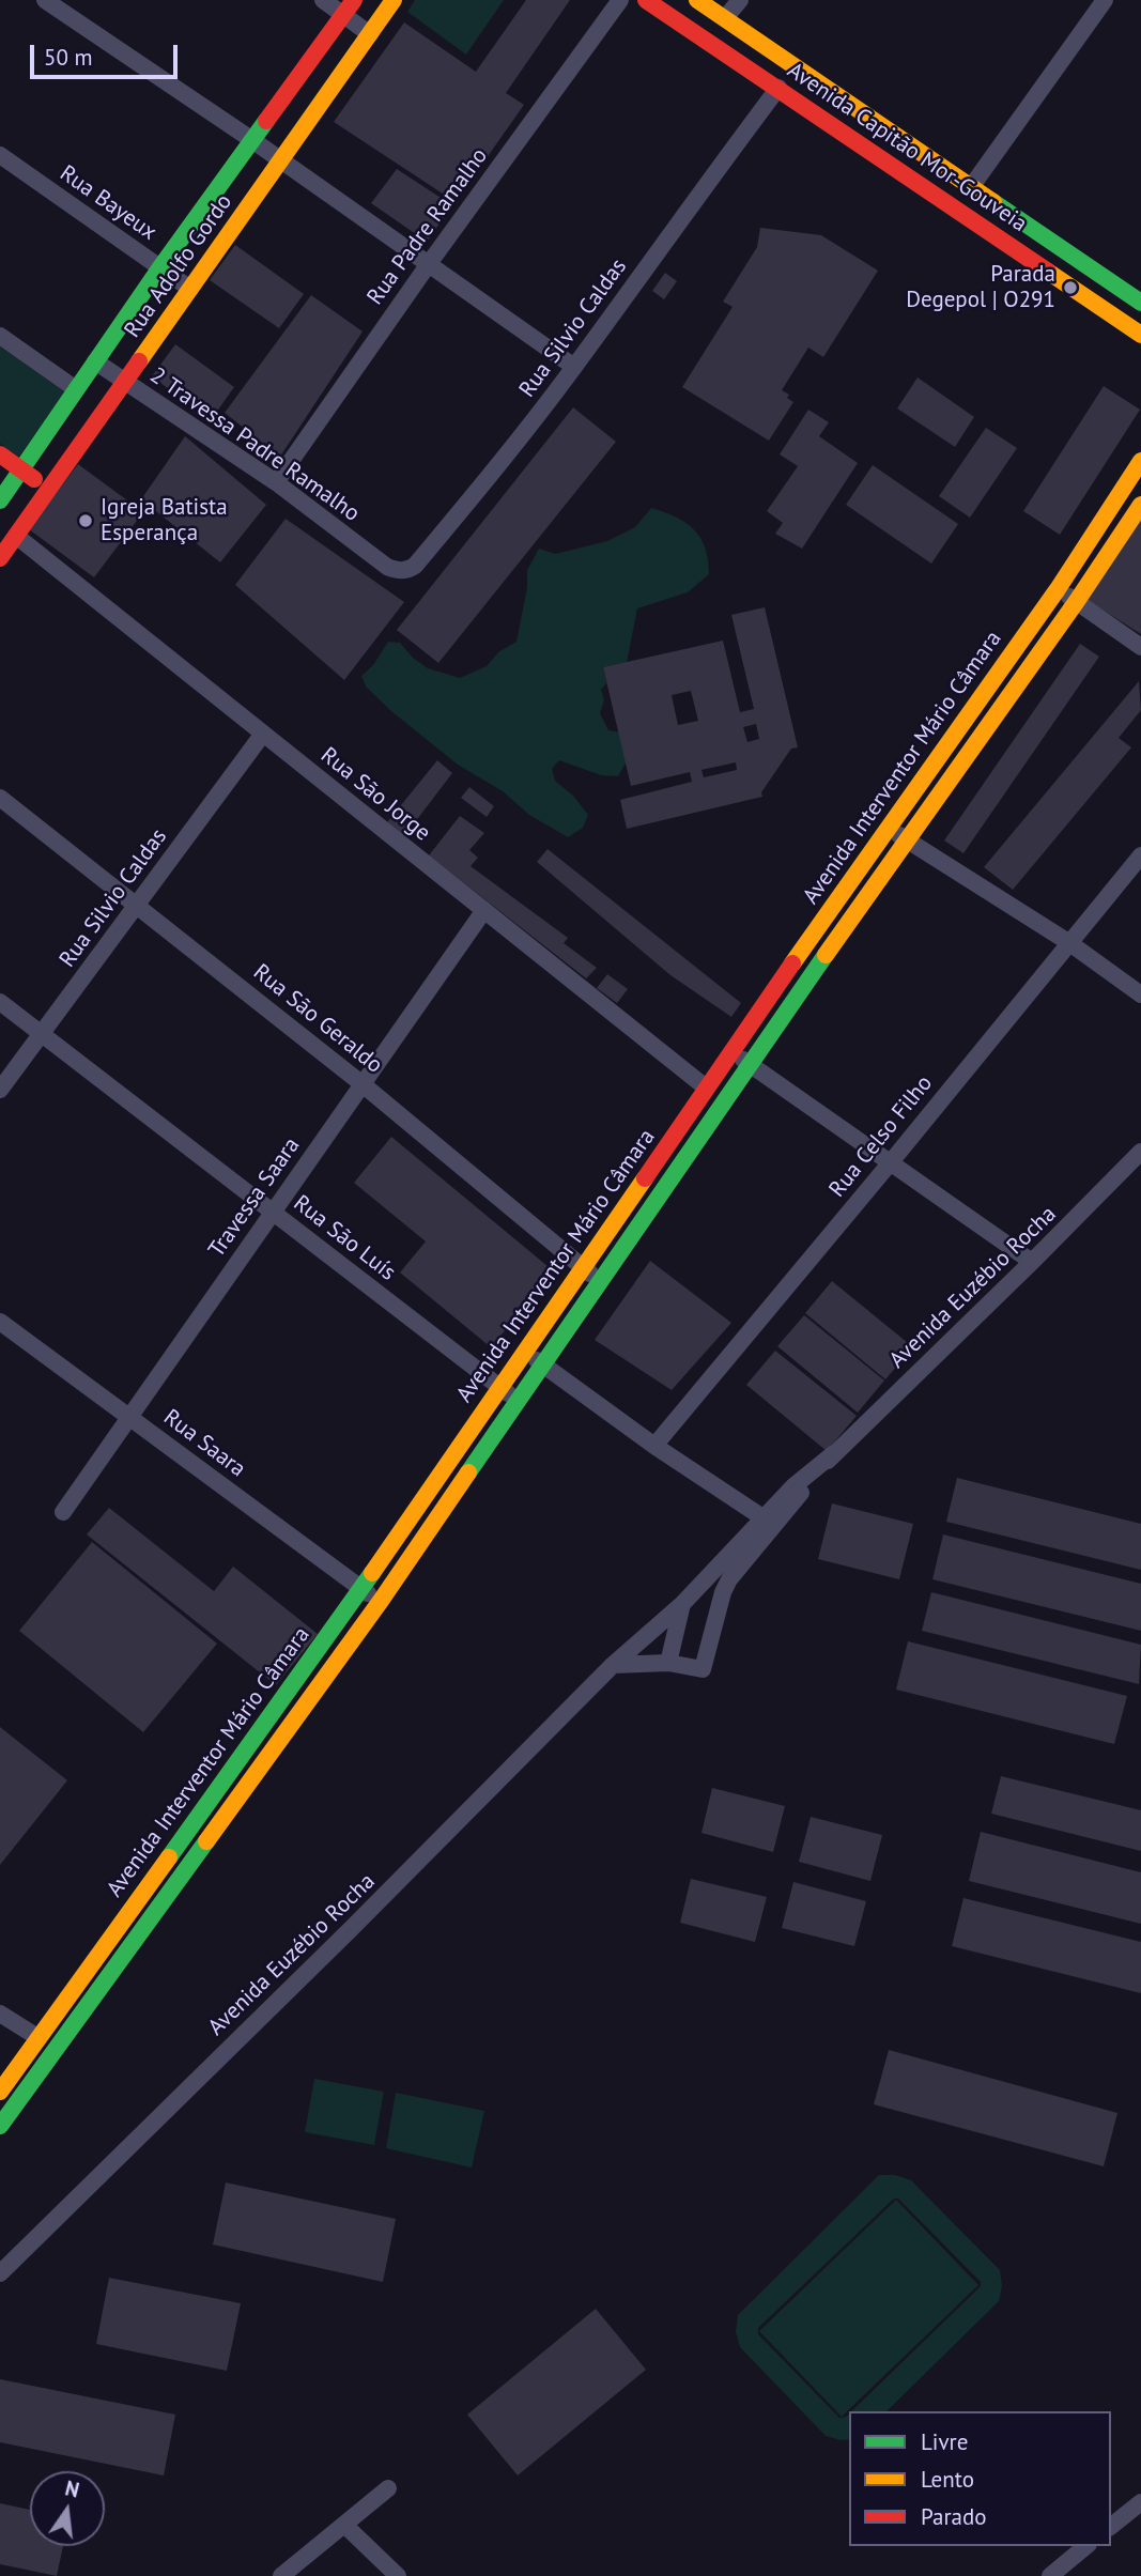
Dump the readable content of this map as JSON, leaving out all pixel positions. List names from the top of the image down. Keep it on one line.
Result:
{"streets":{"main road":["Avenida Capitão Mor-Gouveia","Rua Adolfo Gordo","Avenida Interventor Mário Câmara"],"street":["Rua Bayeux","Rua Padre Ramalho","Rua Silvio Caldas","2 Travessa Padre Ramalho","Rua São Jorge","Rua São Geraldo","Rua Celso Filho","Travessa Saara","Rua São Luís","Avenida Euzébio Rocha","Rua Saara"]},"crossings":[["Avenida Capitão Mor-Gouveia","Rua Silvio Caldas"],["Rua Bayeux","Rua Adolfo Gordo"],["Rua Padre Ramalho","2 Travessa Padre Ramalho"],["Rua Adolfo Gordo","2 Travessa Padre Ramalho"],["Rua Adolfo Gordo","Rua São Jorge"],["Rua Silvio Caldas","2 Travessa Padre Ramalho"],["Rua Silvio Caldas","Rua São Jorge"],["Rua Silvio Caldas","Rua São Geraldo"],["Rua Silvio Caldas","Rua São Luís"],["Avenida Interventor Mário Câmara","Rua São Jorge"],["Avenida Interventor Mário Câmara","Rua São Geraldo"],["Avenida Interventor Mário Câmara","Rua São Luís"],["Avenida Interventor Mário Câmara","Rua Saara"],["Rua São Jorge","Travessa Saara"],["Rua São Geraldo","Travessa Saara"],["Travessa Saara","Rua São Luís"],["Travessa Saara","Rua Saara"]],"places":["Parada Degepol | O291","Igreja Batista Esperança"],"legend":["Livre","Lento","Parado"],"scale_bar":"50 m","north":"top"}
